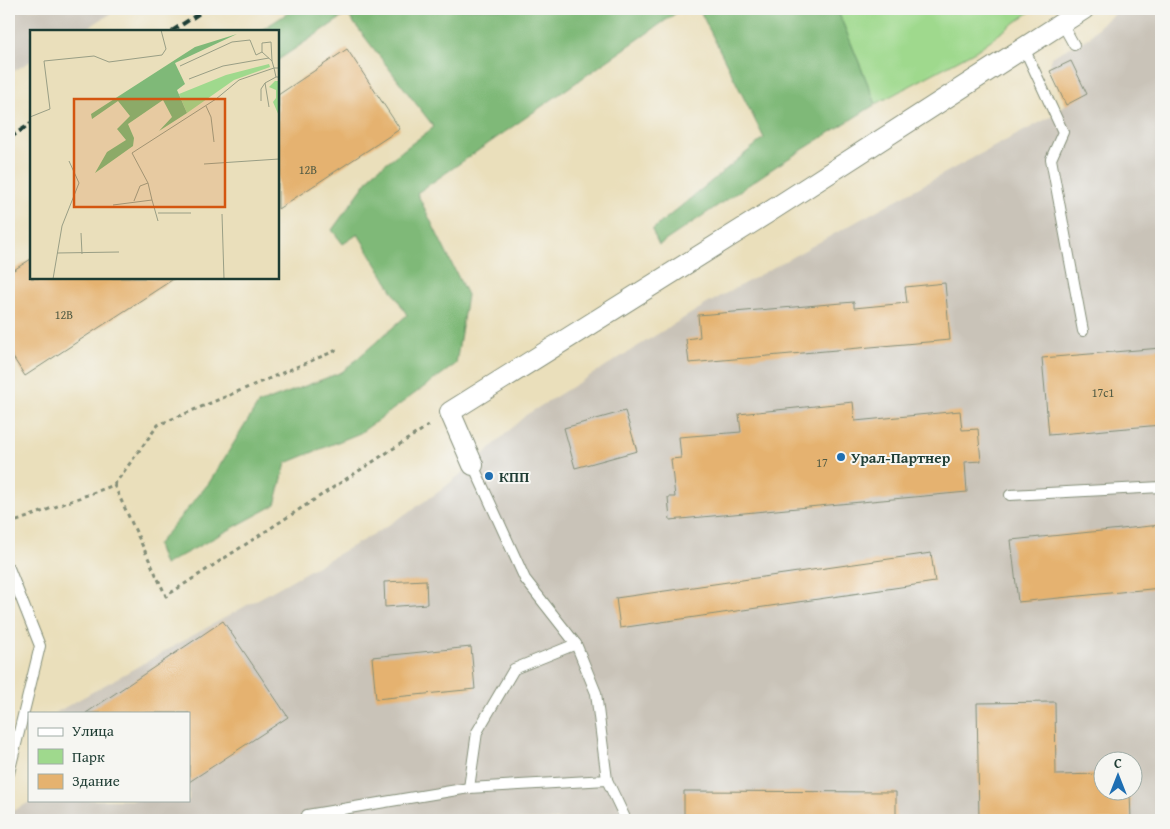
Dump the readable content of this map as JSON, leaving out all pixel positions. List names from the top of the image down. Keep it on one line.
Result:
{"places":["Урал-Партнер","КПП"],"house_numbers":["12В","12В","17с1","17"],"legend":["Улица","Парк","Здание"],"north":"top"}
